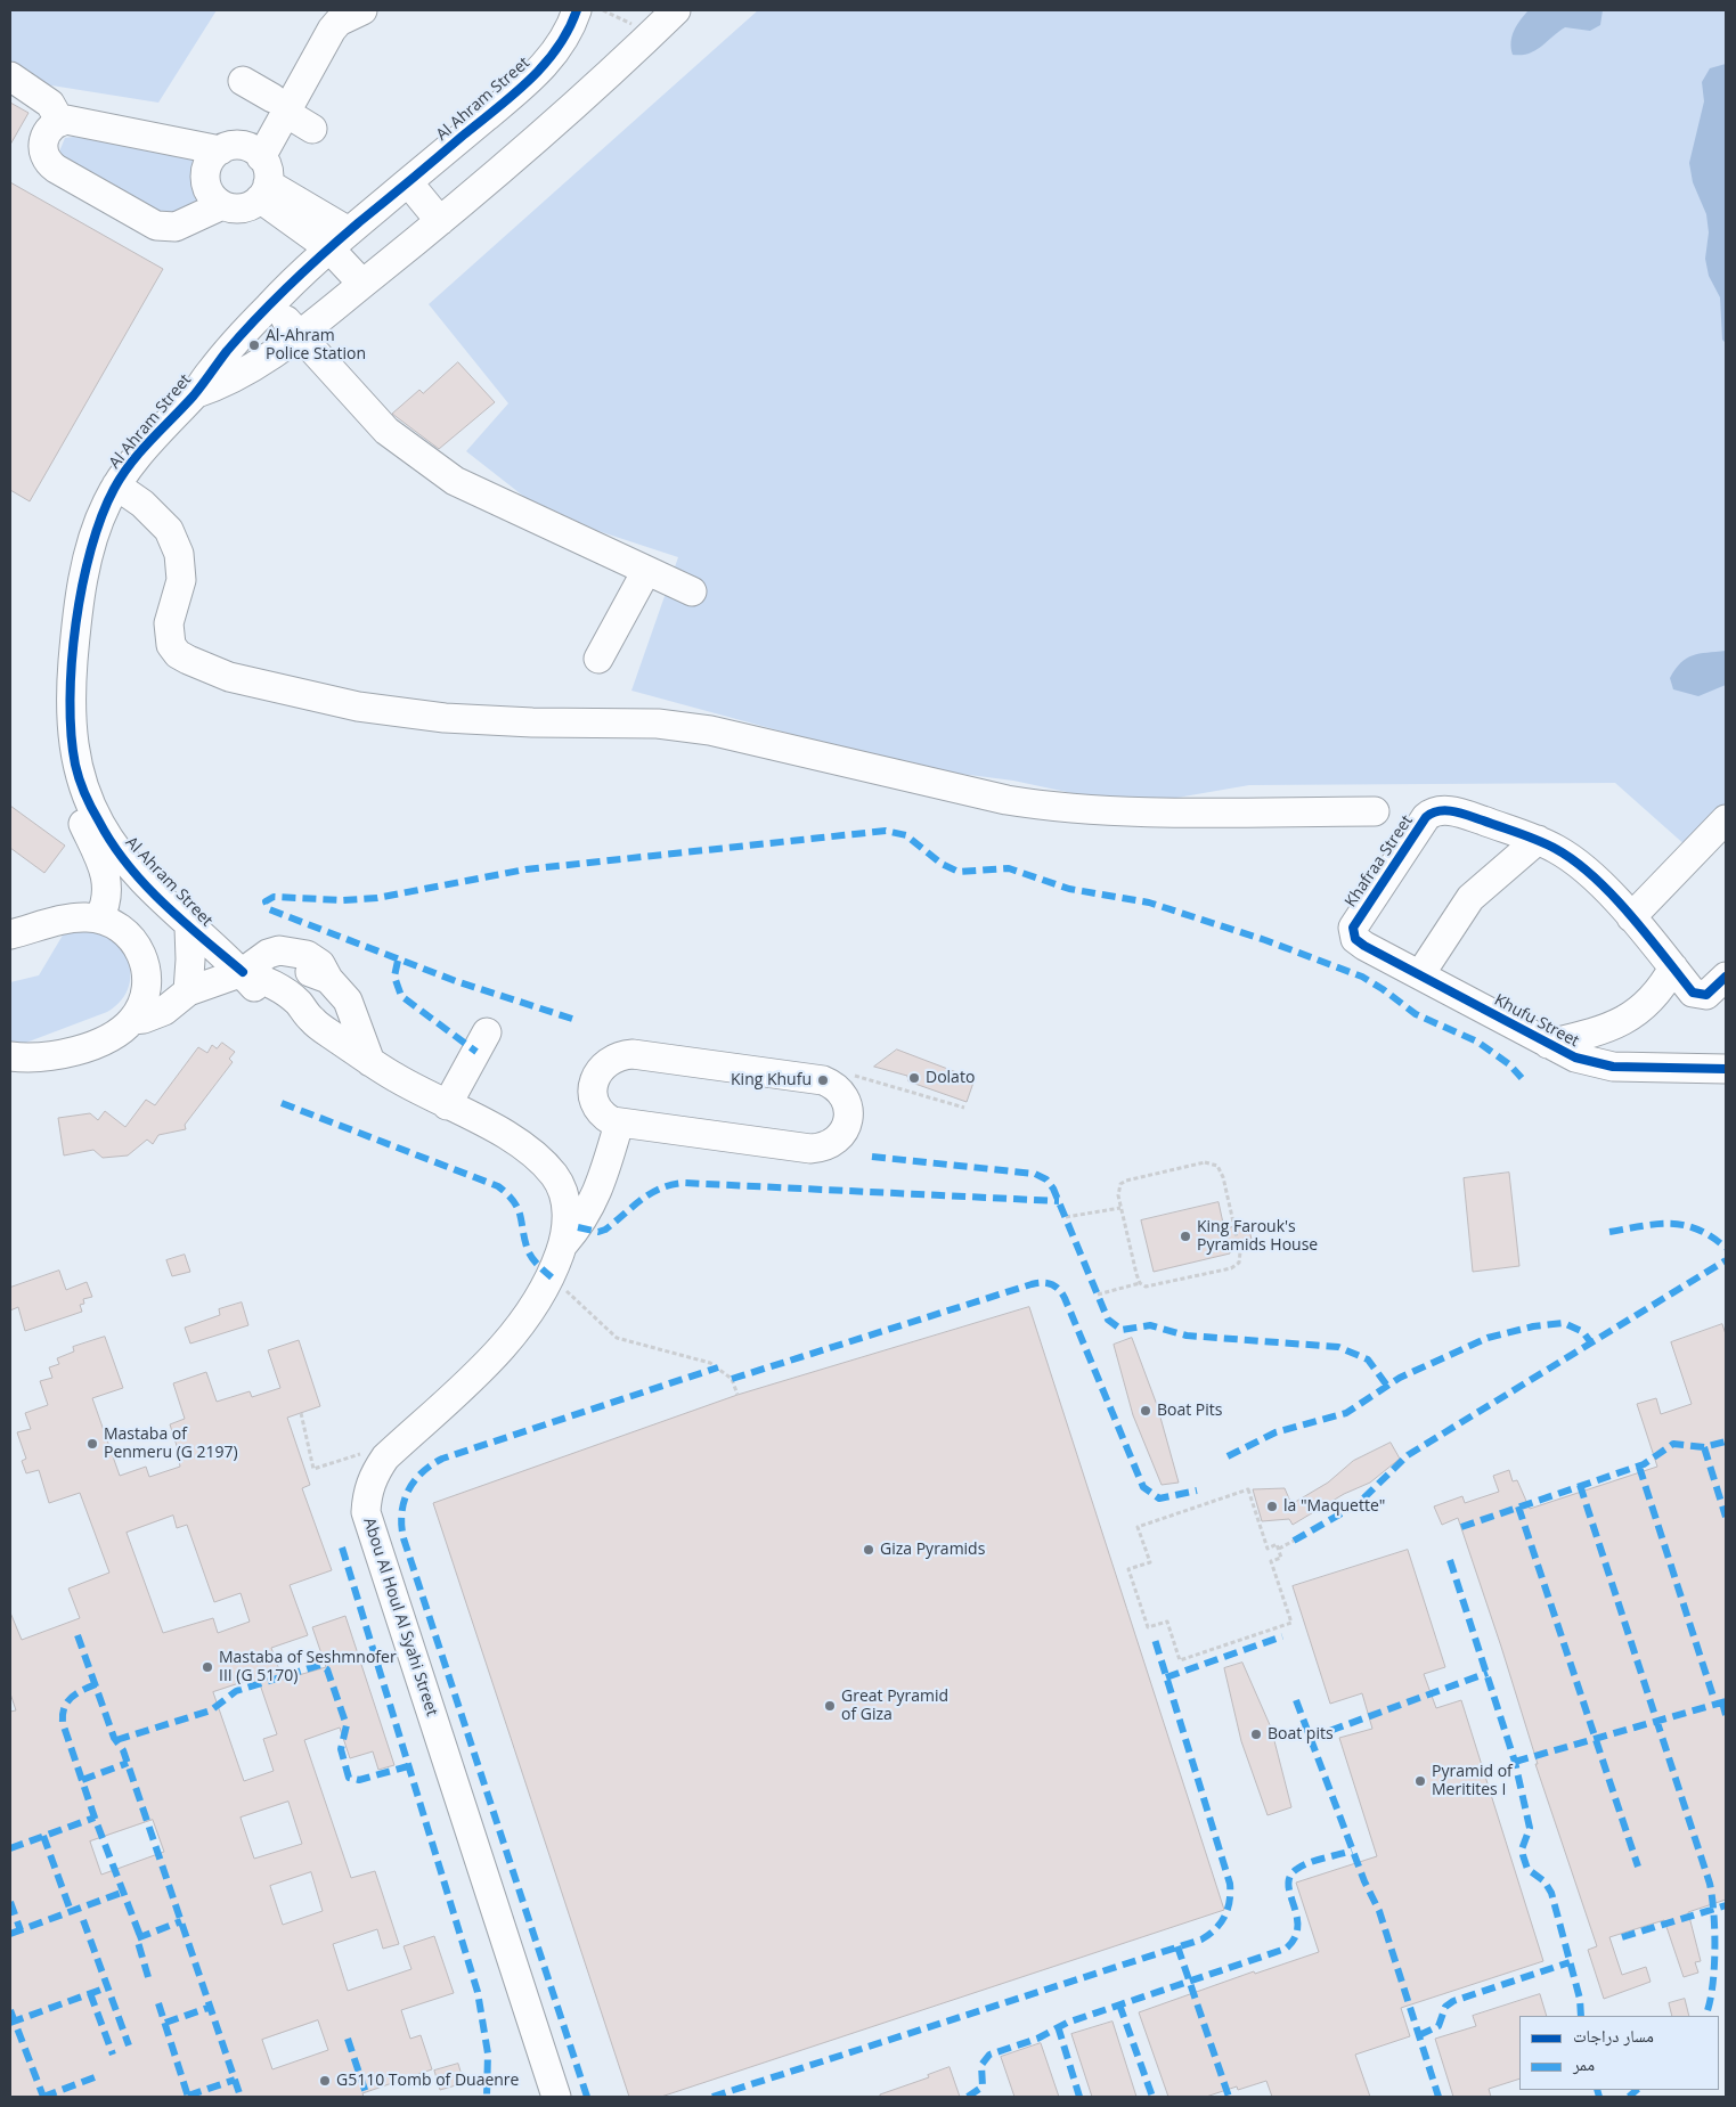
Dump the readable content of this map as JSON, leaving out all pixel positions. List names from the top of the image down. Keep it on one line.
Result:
{"streets":{"street":["Al Ahram Street","Khafraa Street","Khufu Street","Abou Al Houl Al Syahi Street"]},"crossings":[["Al Ahram Street","Abou Al Houl Al Syahi Street"],["Khafraa Street","Khufu Street"]],"places":["Al-Ahram Police Station","Dolato","King Khufu","King Farouk's Pyramids House","Boat Pits","Mastaba of Penmeru (G 2197)","la \"Maquette\"","Giza Pyramids","Mastaba of Seshmnofer III (G 5170)","Great Pyramid of Giza","Boat pits","Pyramid of Meritites I","G5110 Tomb of Duaenre"],"legend":["مسار دراجات","ممر"]}
